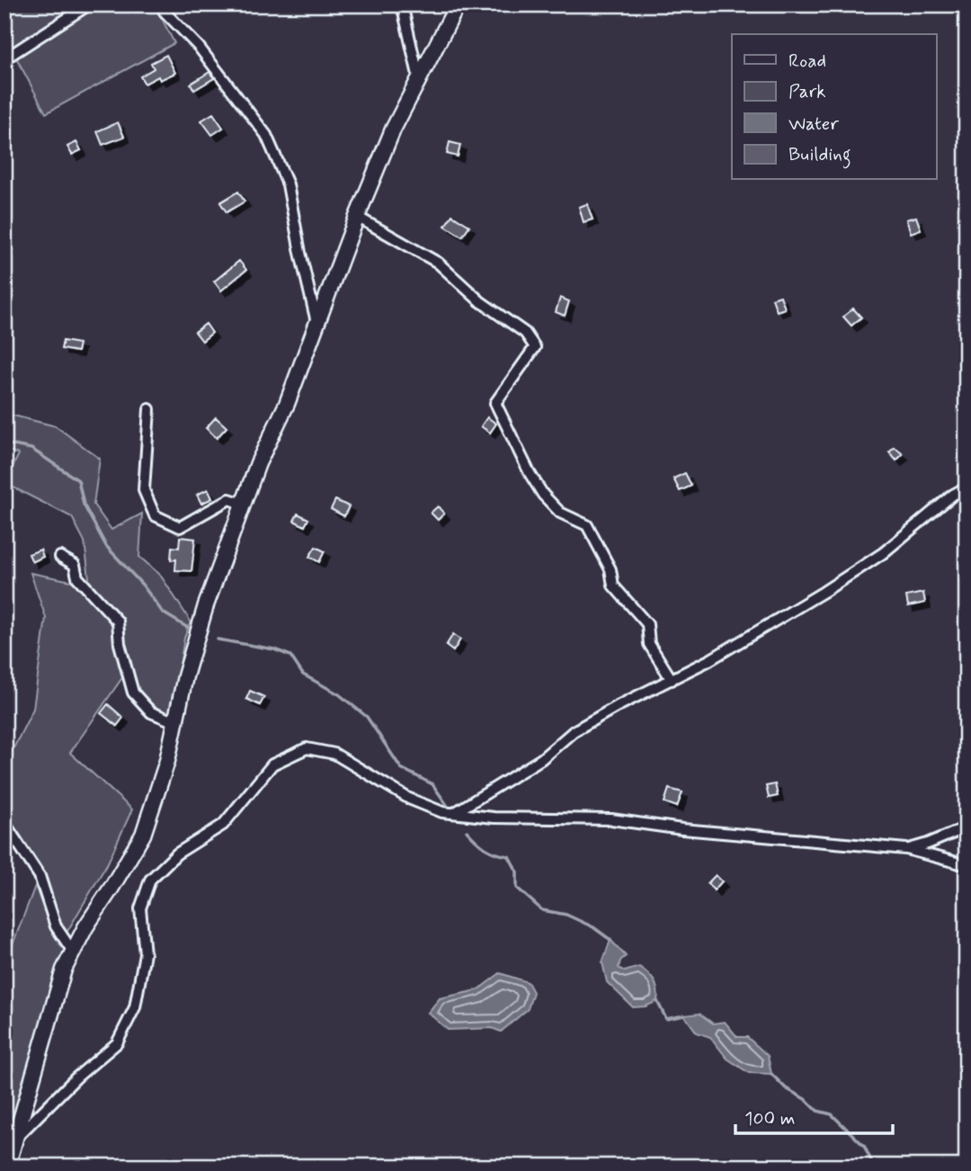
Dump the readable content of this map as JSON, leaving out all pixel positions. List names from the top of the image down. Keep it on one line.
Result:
{"legend":["Road","Park","Water","Building"],"scale_bar":"100 m"}
